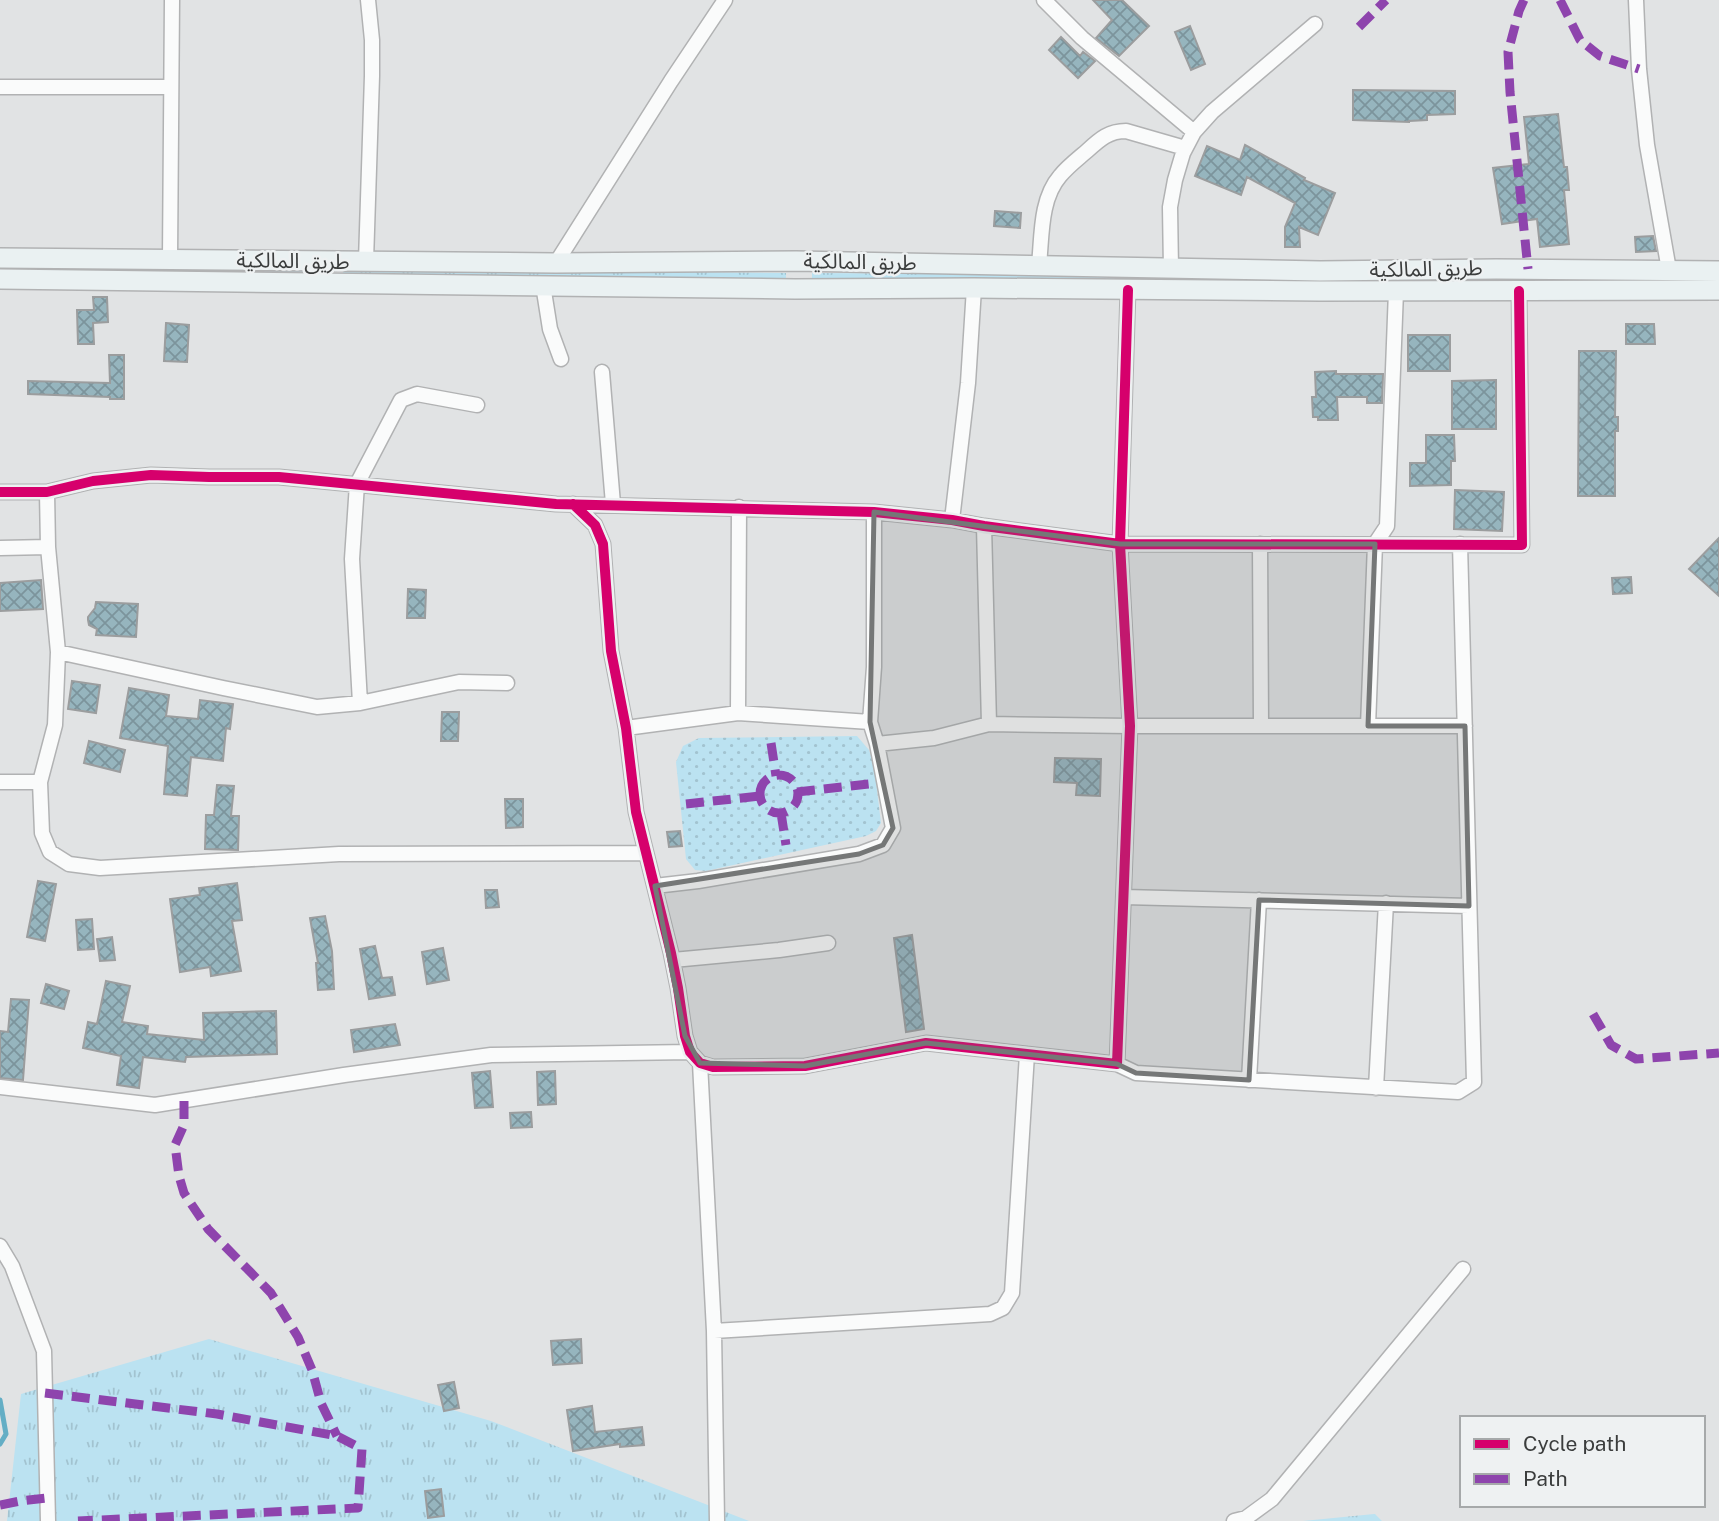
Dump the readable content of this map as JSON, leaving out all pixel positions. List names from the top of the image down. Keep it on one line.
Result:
{"streets":{"main road":["طريق المالكية"]},"legend":["Cycle path","Path"]}
